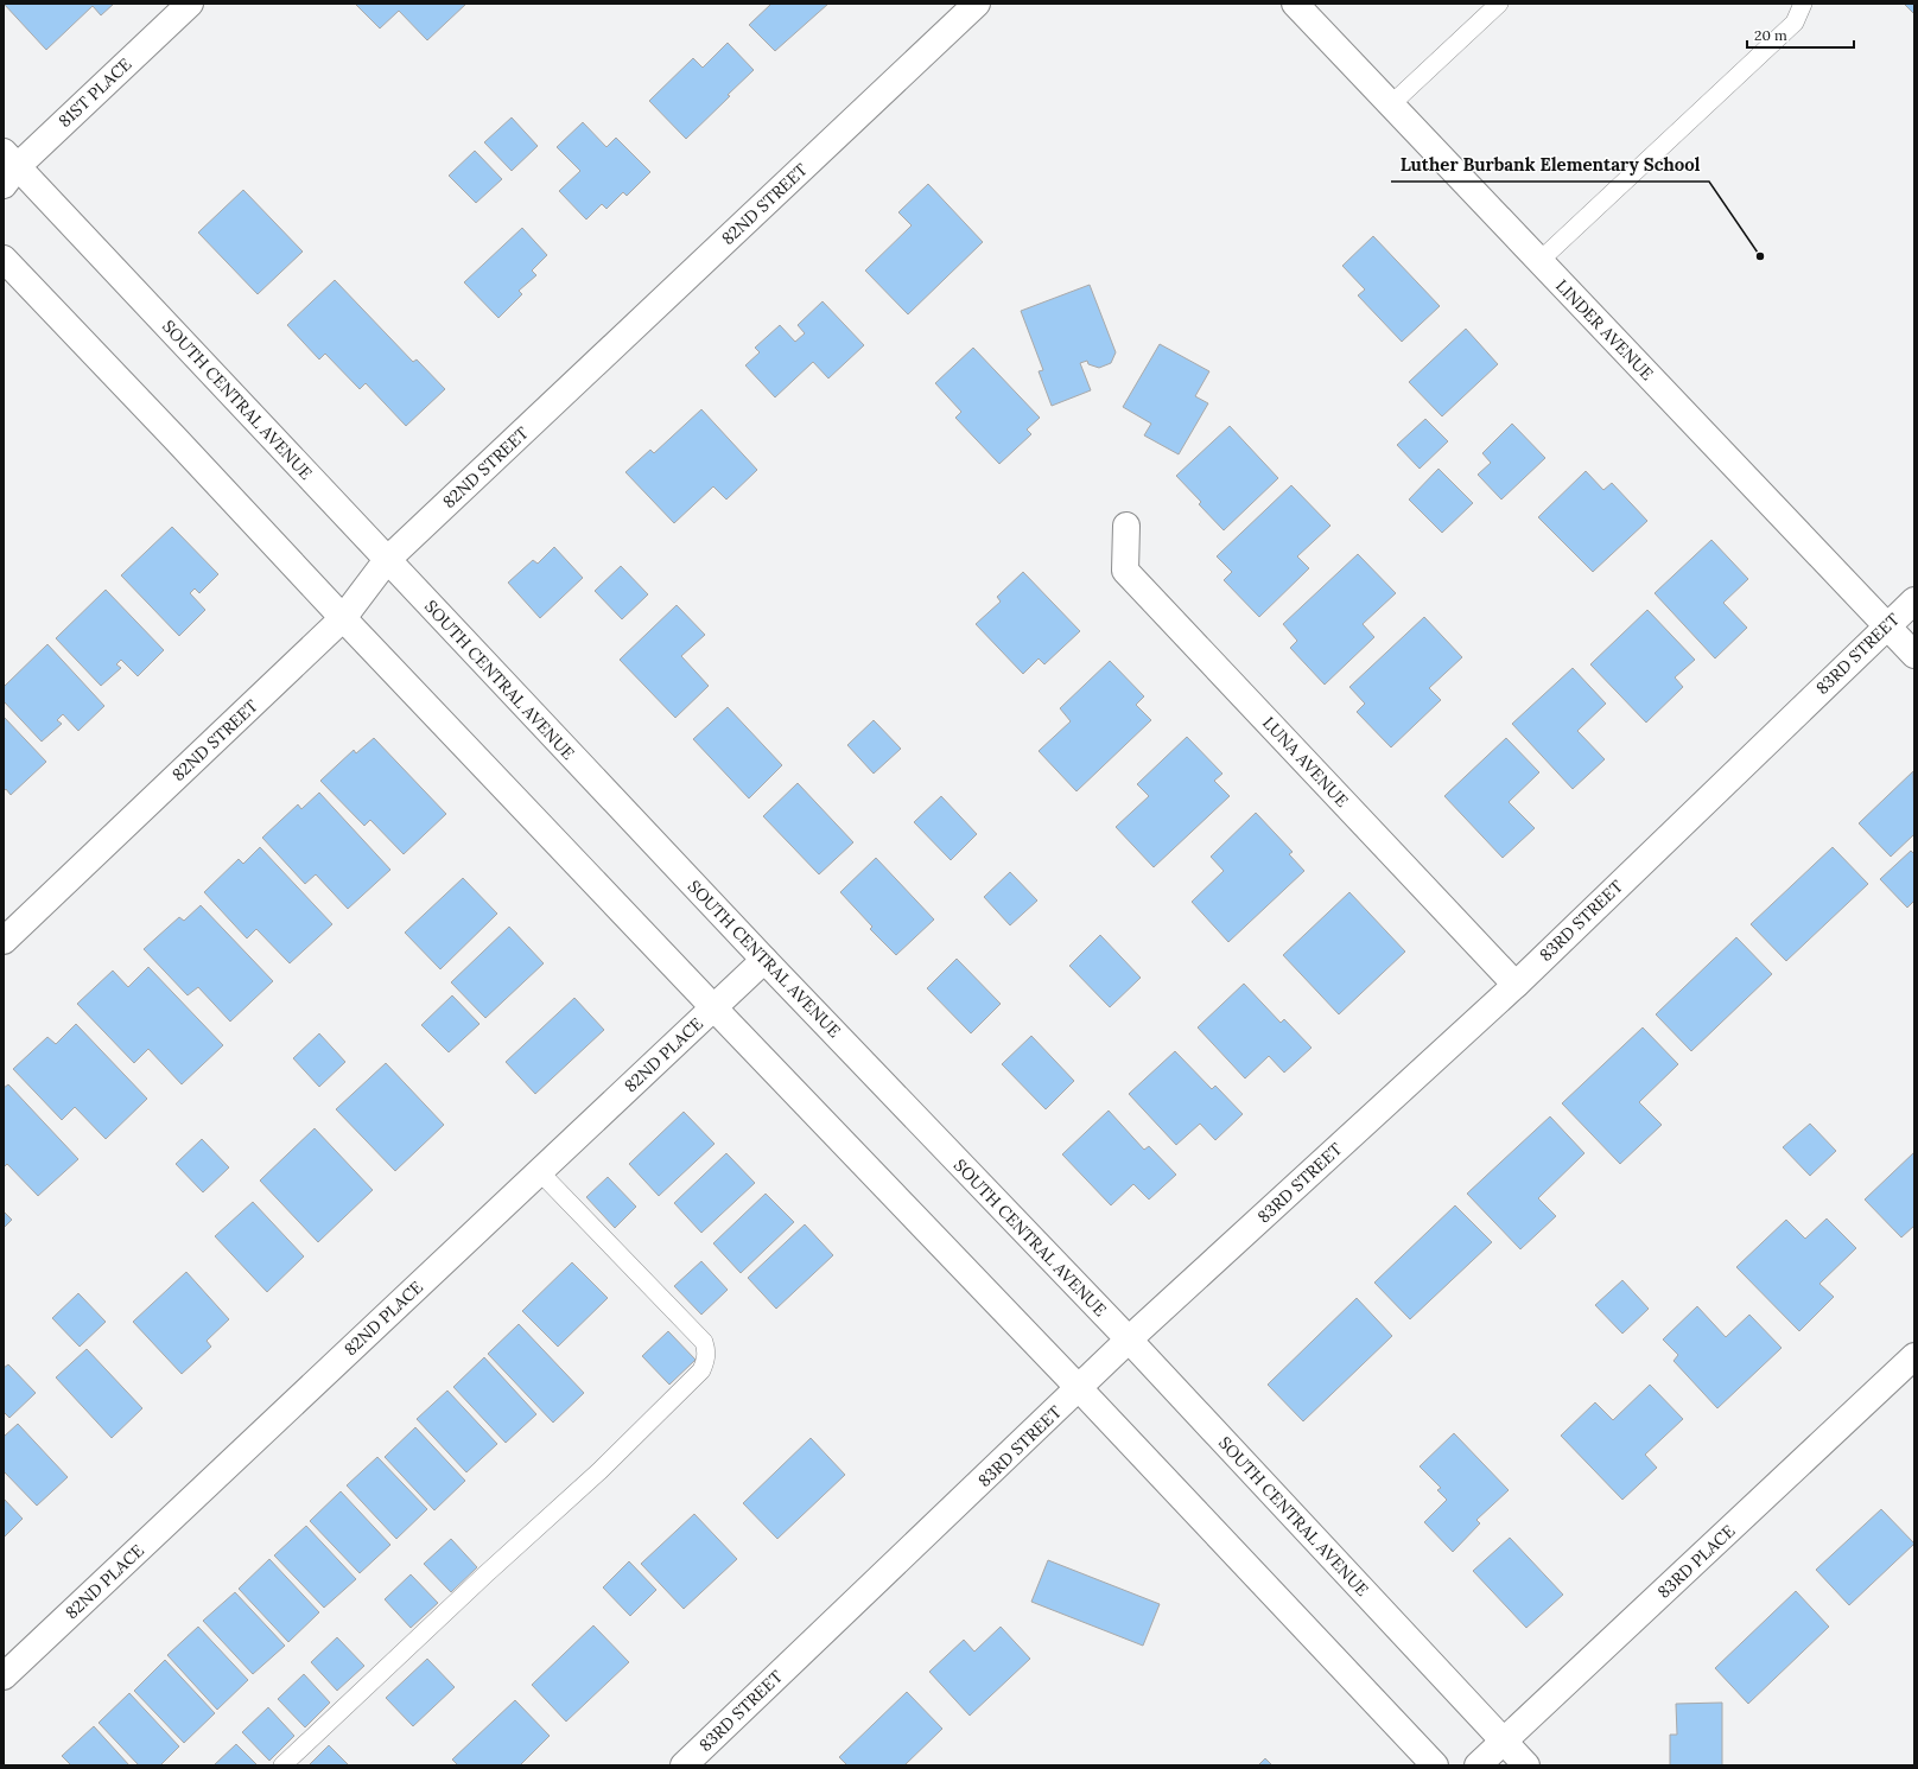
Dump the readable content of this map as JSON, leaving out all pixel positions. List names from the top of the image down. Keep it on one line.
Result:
{"streets":{"street":["81ST PLACE","82ND STREET","LINDER AVENUE","SOUTH CENTRAL AVENUE","83RD STREET","LUNA AVENUE","82ND PLACE","83RD PLACE"]},"crossings":[["81ST PLACE","SOUTH CENTRAL AVENUE"],["82ND STREET","SOUTH CENTRAL AVENUE"],["LINDER AVENUE","83RD STREET"],["SOUTH CENTRAL AVENUE","83RD STREET"],["SOUTH CENTRAL AVENUE","82ND PLACE"],["SOUTH CENTRAL AVENUE","83RD PLACE"],["83RD STREET","LUNA AVENUE"]],"places":["Luther Burbank Elementary School"],"scale_bar":"20 m"}
